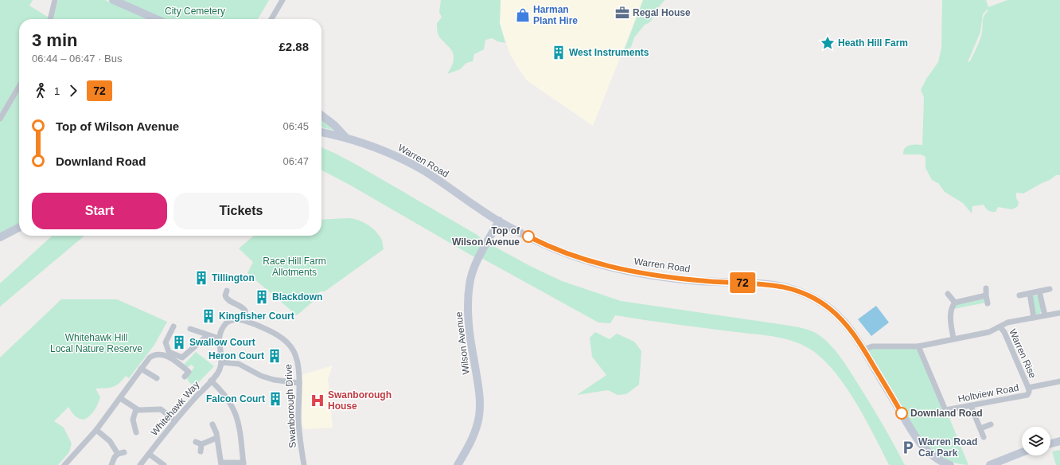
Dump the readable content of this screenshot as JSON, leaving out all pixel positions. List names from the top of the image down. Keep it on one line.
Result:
{"streets":{"street":["Warren Road","Wilson Avenue","Warren Rise","Holtview Road","Swanborough Drive","Whitehawk Way"]},"crossings":[["Warren Road","Wilson Avenue"],["Warren Rise","Holtview Road"]],"parks":["City Cemetery","Race Hill Farm Allotments","Whitehawk Hill Local Nature Reserve"],"places":{"office":["Regal House"],"shop":["Harman Plant Hire"],"place":["Heath Hill Farm"],"building":["West Instruments","Tillington","Blackdown","Kingfisher Court","Swallow Court","Heron Court","Falcon Court"],"other":["Top of Wilson Avenue","Downland Road"],"hospital":["Swanborough House"],"parking":["Warren Road Car Park"]},"lines":["bus line 72"],"page":{"on_map":"72","heading":["3 min","06:44 – 06:47 · Bus","£2.88"],"legs":["1","72"],"list":[{"name":"Top of Wilson Avenue","value":"06:45"},{"name":"Downland Road","value":"06:47"}],"buttons":["Start","Tickets"]}}
